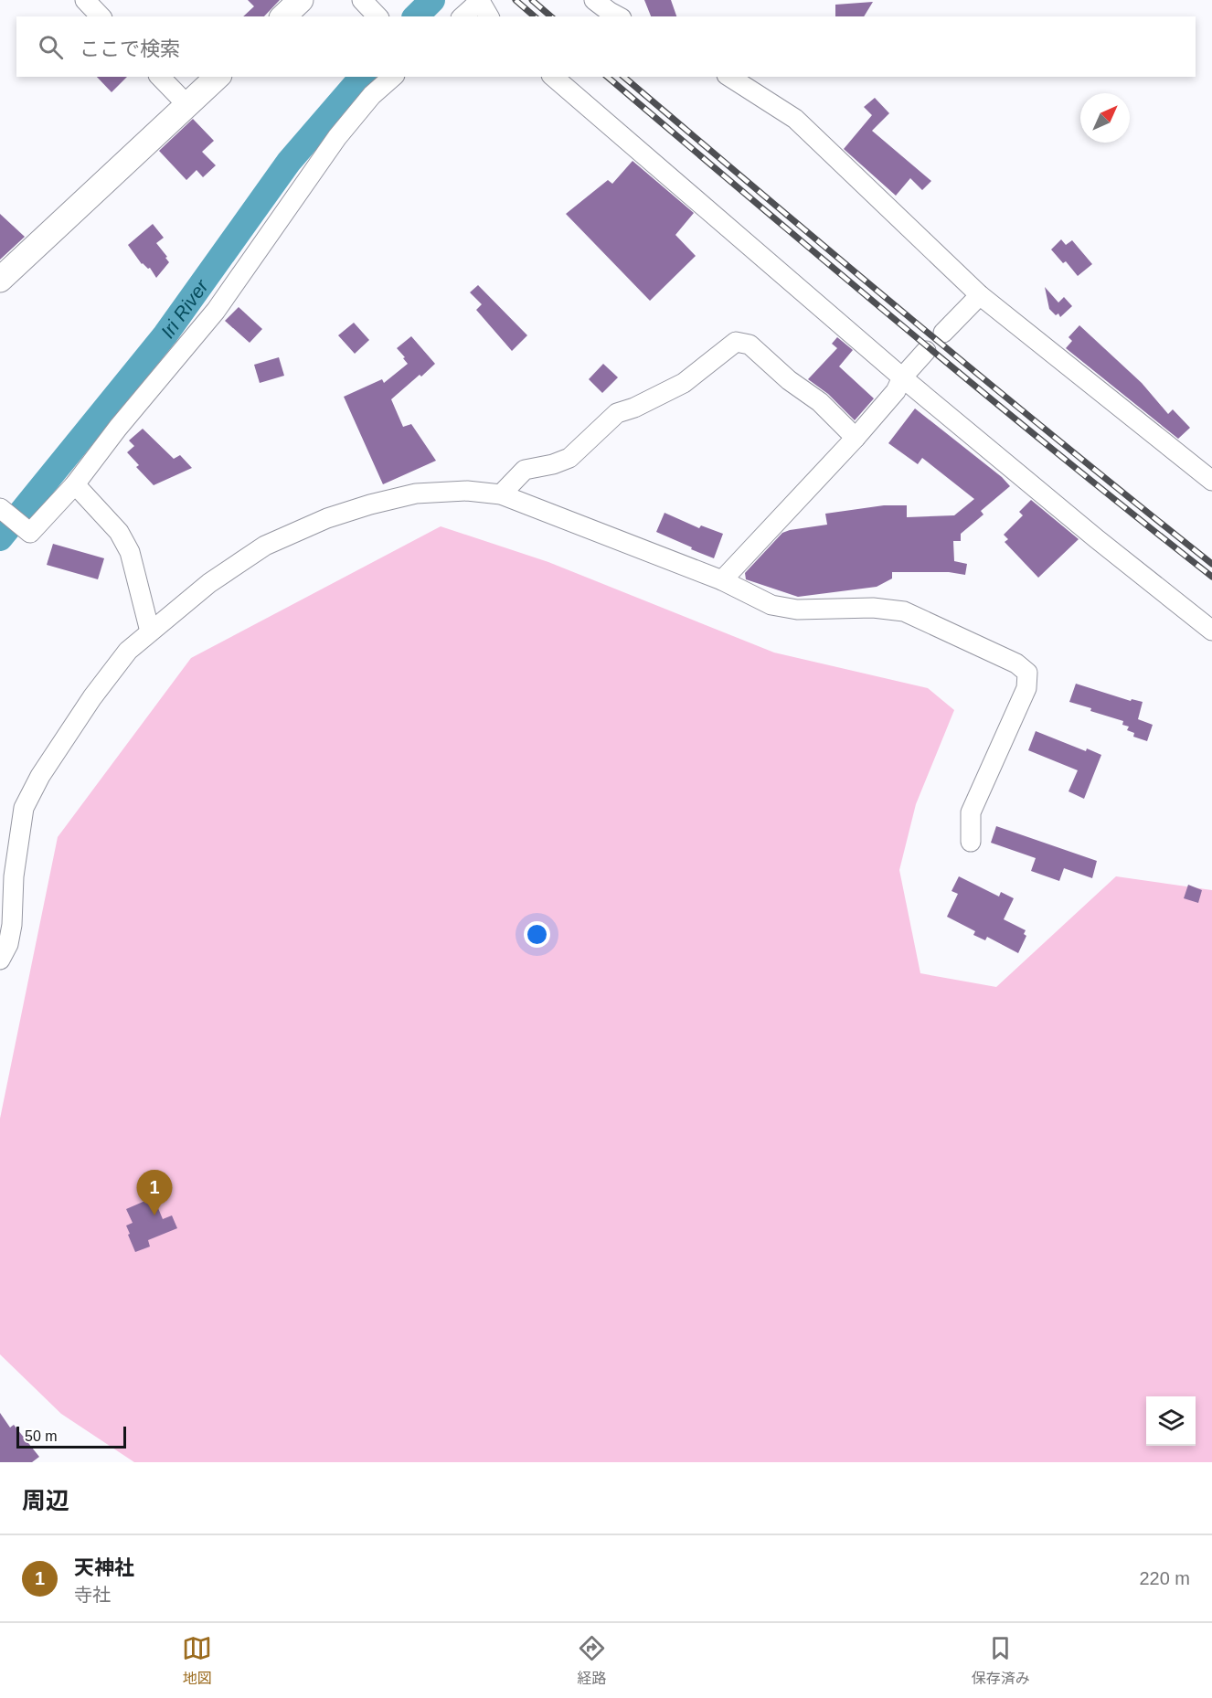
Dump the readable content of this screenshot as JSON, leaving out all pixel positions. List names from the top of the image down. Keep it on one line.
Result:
{"water":["Iri River"],"scale_bar":"50 m","north":"top right","page":{"search":"ここで検索","pins":"1","scale":"50 m","heading":"周辺","list":[{"mark":"1","name":"天神社","note":"寺社","value":"220 m"}],"nav":["地図","経路","保存済み"]}}
